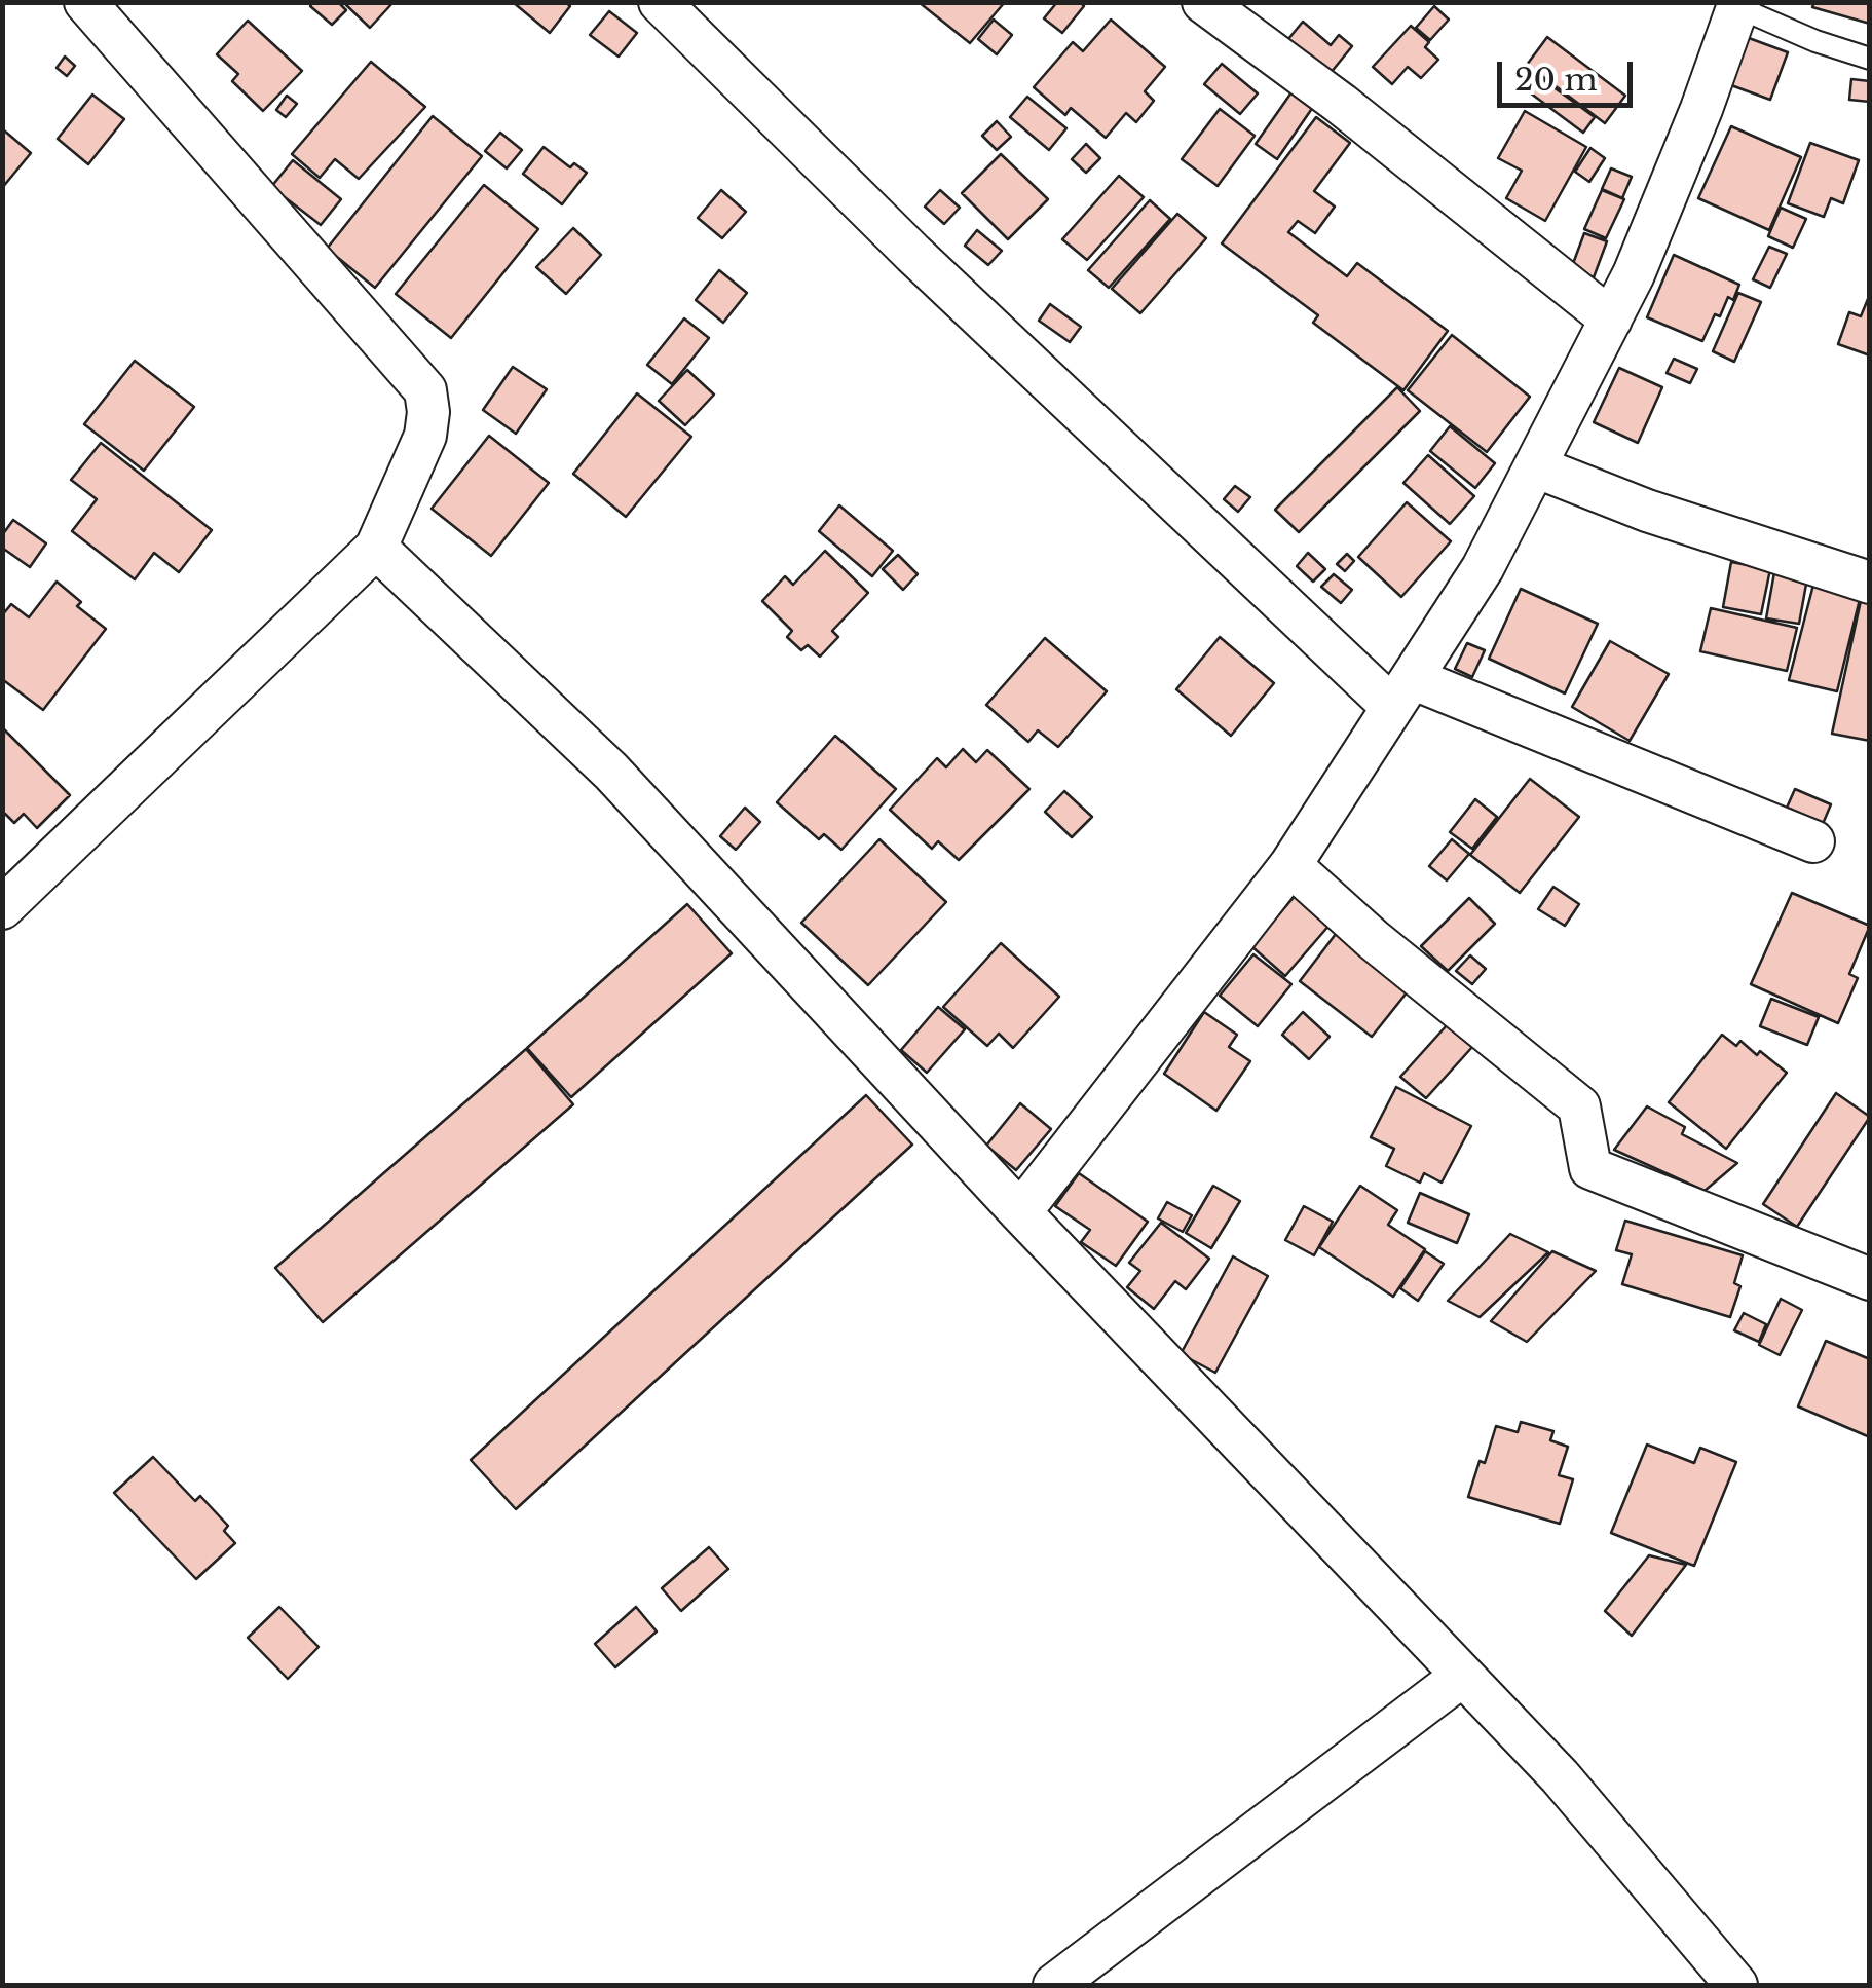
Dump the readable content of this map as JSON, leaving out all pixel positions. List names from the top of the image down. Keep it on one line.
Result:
{"scale_bar":"20 m"}
